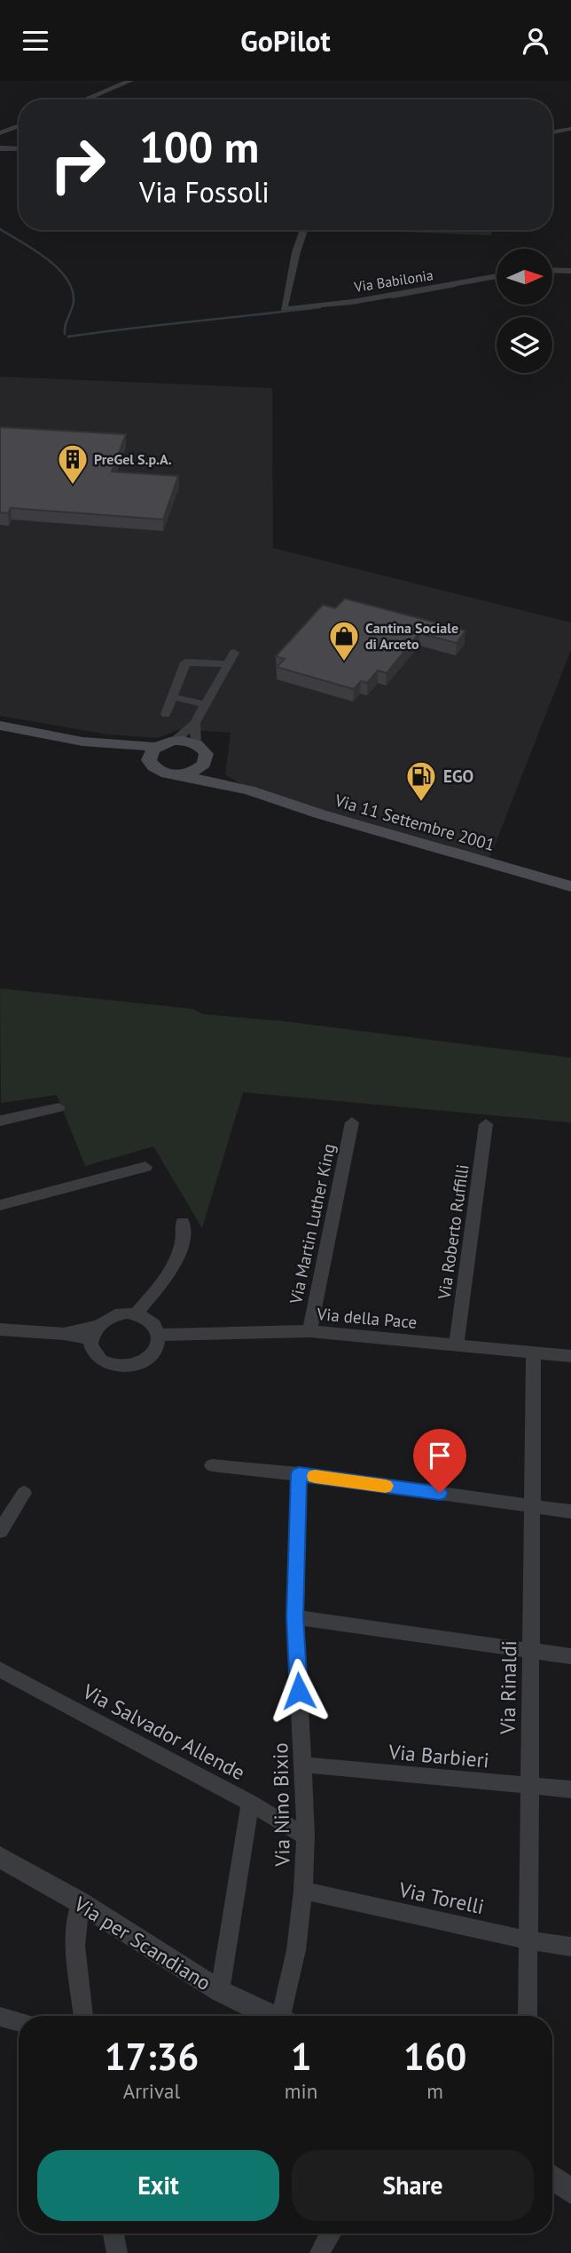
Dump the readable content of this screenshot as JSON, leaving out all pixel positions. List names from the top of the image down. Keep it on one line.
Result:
{"streets":{"main road":["Via 11 Settembre 2001"],"street":["Via Babilonia","Via Martin Luther King","Via Roberto Ruffilli","Via della Pace","Via Rinaldi","Via Salvador Allende","Via Barbieri","Via Nino Bixio","Via Torelli","Via per Scandiano"]},"crossings":[["Via Martin Luther King","Via della Pace"],["Via Roberto Ruffilli","Via della Pace"],["Via della Pace","Via Rinaldi"],["Via Rinaldi","Via Barbieri"],["Via Rinaldi","Via Torelli"],["Via Salvador Allende","Via Nino Bixio"],["Via Barbieri","Via Nino Bixio"],["Via Nino Bixio","Via Torelli"]],"places":{"building":["PreGel S.p.A."],"shop":["Cantina Sociale di Arceto"],"fuel station":["EGO"]},"north":"right","page":{"header":"GoPilot","turn":["100 m","Via Fossoli"],"eta":["17:36","Arrival","1","min","160","m"],"buttons":["Exit","Share"]}}
